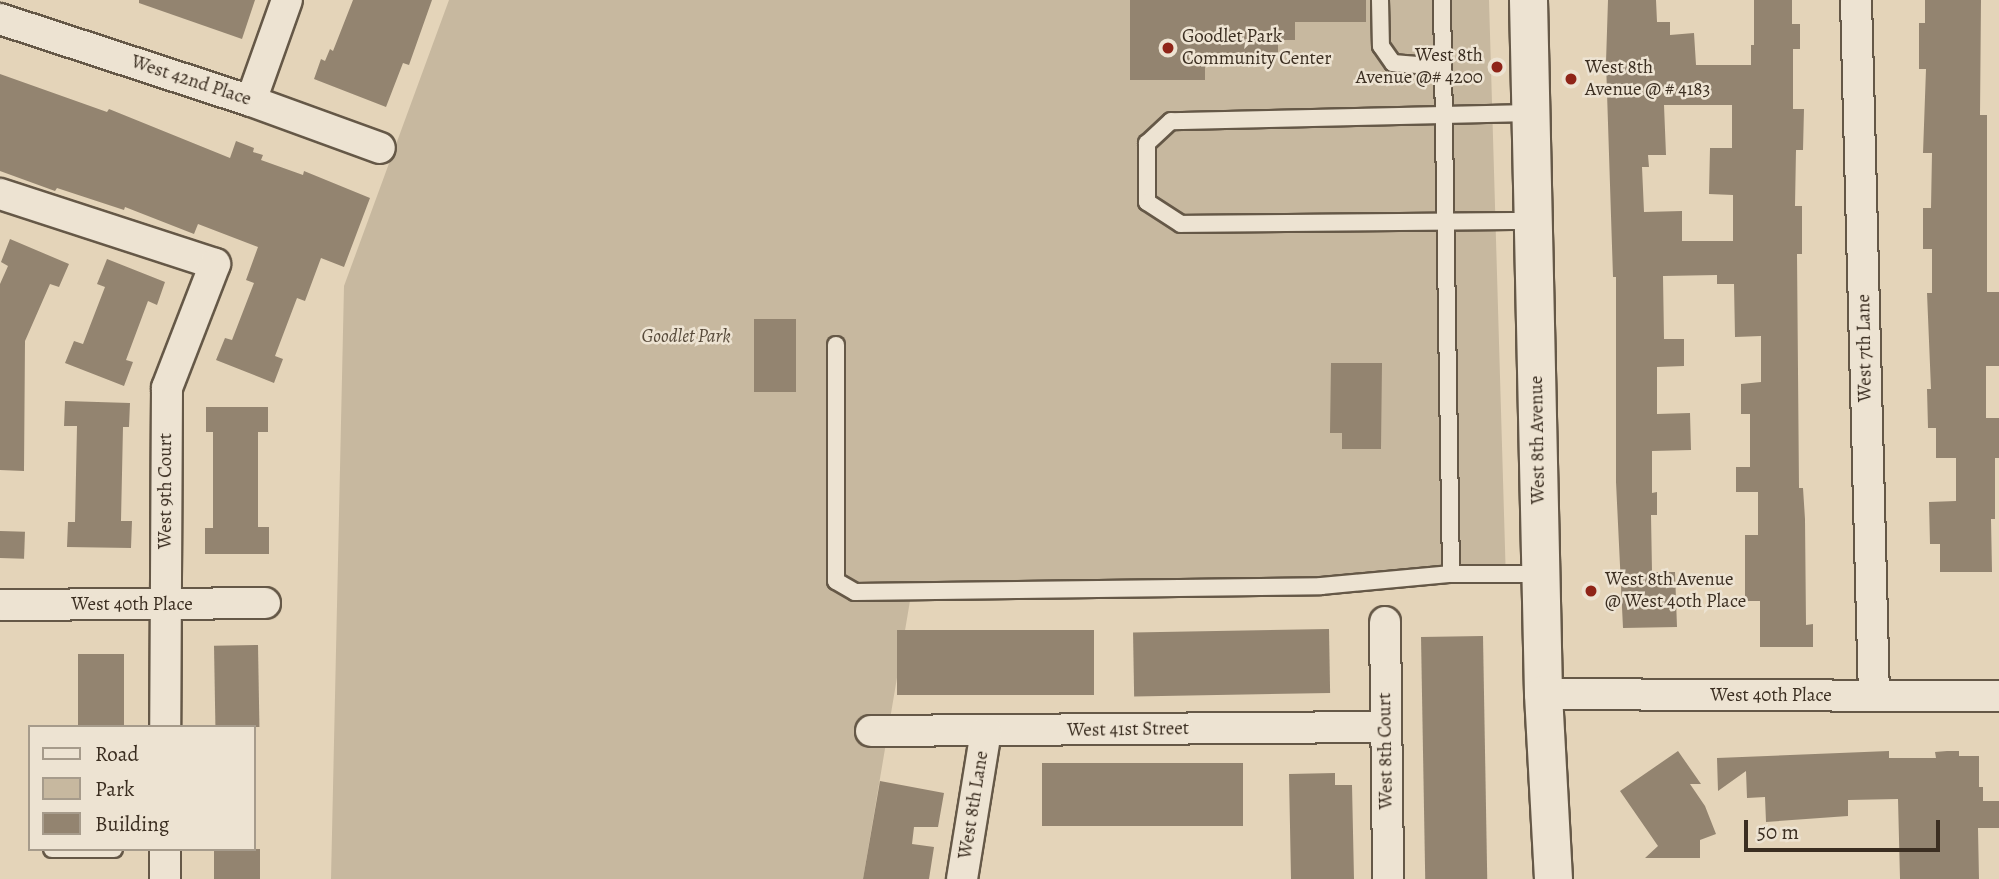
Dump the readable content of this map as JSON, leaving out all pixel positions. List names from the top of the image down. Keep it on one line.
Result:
{"streets":{"street":["West 42nd Place","West 7th Lane","West 8th Avenue","West 9th Court","West 40th Place","West 41st Street","West 8th Court","West 8th Lane"]},"crossings":[["West 7th Lane","West 40th Place"],["West 8th Avenue","West 40th Place"],["West 9th Court","West 40th Place"],["West 41st Street","West 8th Court"],["West 41st Street","West 8th Lane"]],"parks":["Goodlet Park"],"places":["Goodlet Park Community Center","West 8th Avenue @# 4200","West 8th Avenue @ # 4183","West 8th Avenue @ West 40th Place"],"legend":["Road","Park","Building"],"scale_bar":"50 m"}
